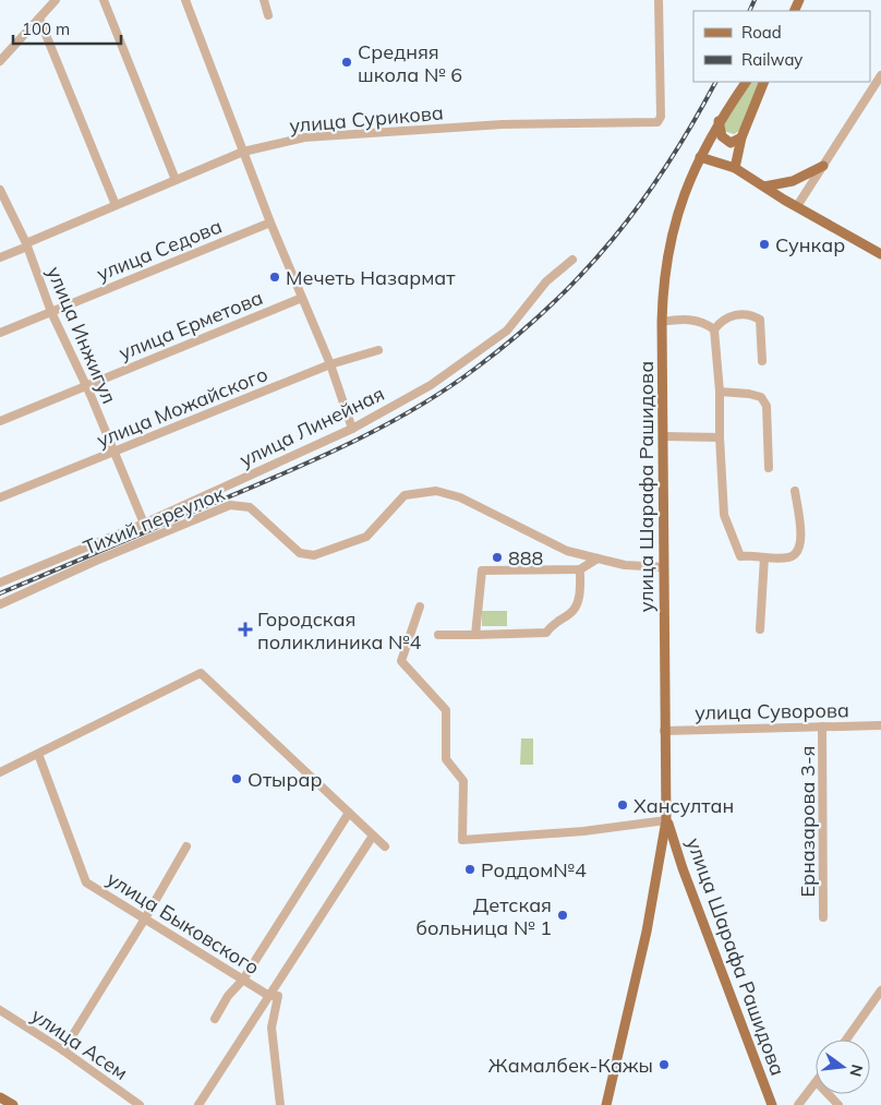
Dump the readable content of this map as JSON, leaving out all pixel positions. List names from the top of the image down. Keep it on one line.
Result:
{"streets":{"main road":["улица Шарафа Рашидова"],"street":["улица Сурикова","улица Седова","улица Ерметова","улица Инжигул","улица Можайского","улица Линейная","Тихий переулок","улица Суворова","Ерназарова 3-я","улица Быковского","улица Асем"]},"crossings":[["улица Сурикова","улица Инжигул"],["улица Седова","улица Инжигул"],["улица Ерметова","улица Инжигул"],["улица Инжигул","улица Можайского"],["улица Инжигул","улица Линейная"],["улица Шарафа Рашидова","Тихий переулок"],["улица Шарафа Рашидова","улица Суворова"],["улица Суворова","Ерназарова 3-я"]],"places":{"other":["Средняя школа № 6","Сункар","Мечеть Назармат","888","Отырар","Хансултан","Роддом№4","Детская больница № 1","Жамалбек-Кажы"],"health":["Городская поликлиника №4"]},"legend":["Road","Railway"],"scale_bar":"100 m","north":"right"}
